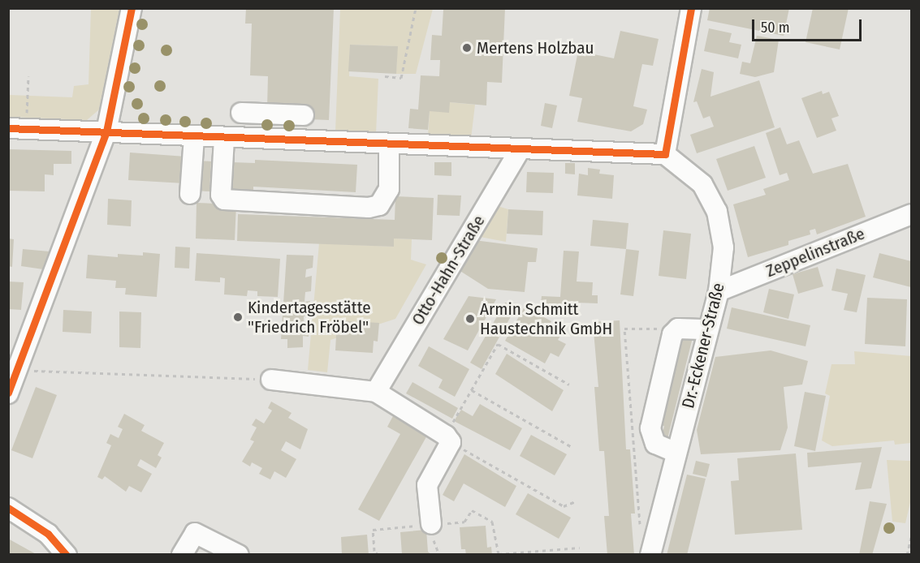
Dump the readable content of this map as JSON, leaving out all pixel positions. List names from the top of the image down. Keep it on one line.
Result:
{"streets":{"street":["Zeppelinstraße","Otto-Hahn-Straße","Dr.-Eckener-Straße"]},"crossings":[["Zeppelinstraße","Dr.-Eckener-Straße"]],"places":["Mertens Holzbau","Kindertagesstätte \"Friedrich Fröbel\"","Armin Schmitt Haustechnik GmbH"],"scale_bar":"50 m"}
